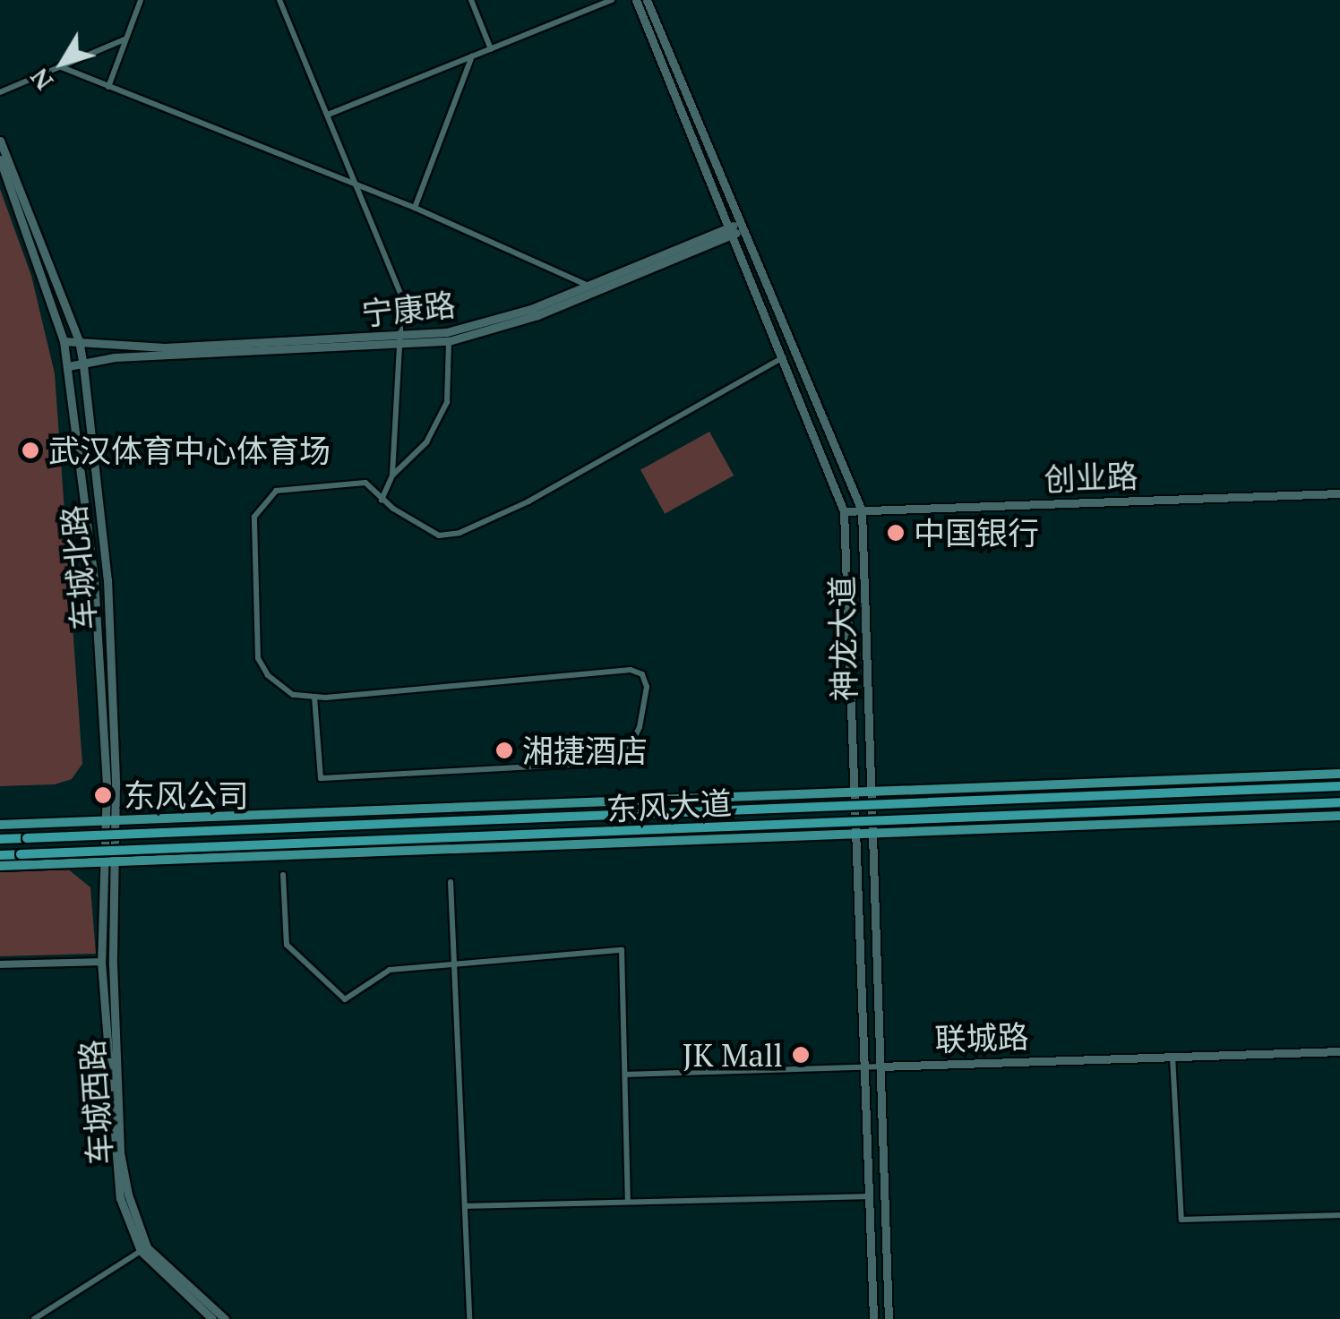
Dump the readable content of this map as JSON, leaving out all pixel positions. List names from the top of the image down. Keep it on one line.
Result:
{"streets":{"highway":["东风大道"],"main road":["宁康路","创业路","车城北路","神龙大道","联城路","车城西路"]},"crossings":[["宁康路","车城北路"],["宁康路","神龙大道"],["创业路","神龙大道"],["车城北路","车城西路"],["神龙大道","联城路"]],"places":["武汉体育中心体育场","中国银行","湘捷酒店","东风公司","JK Mall"],"north":"bottom left"}
